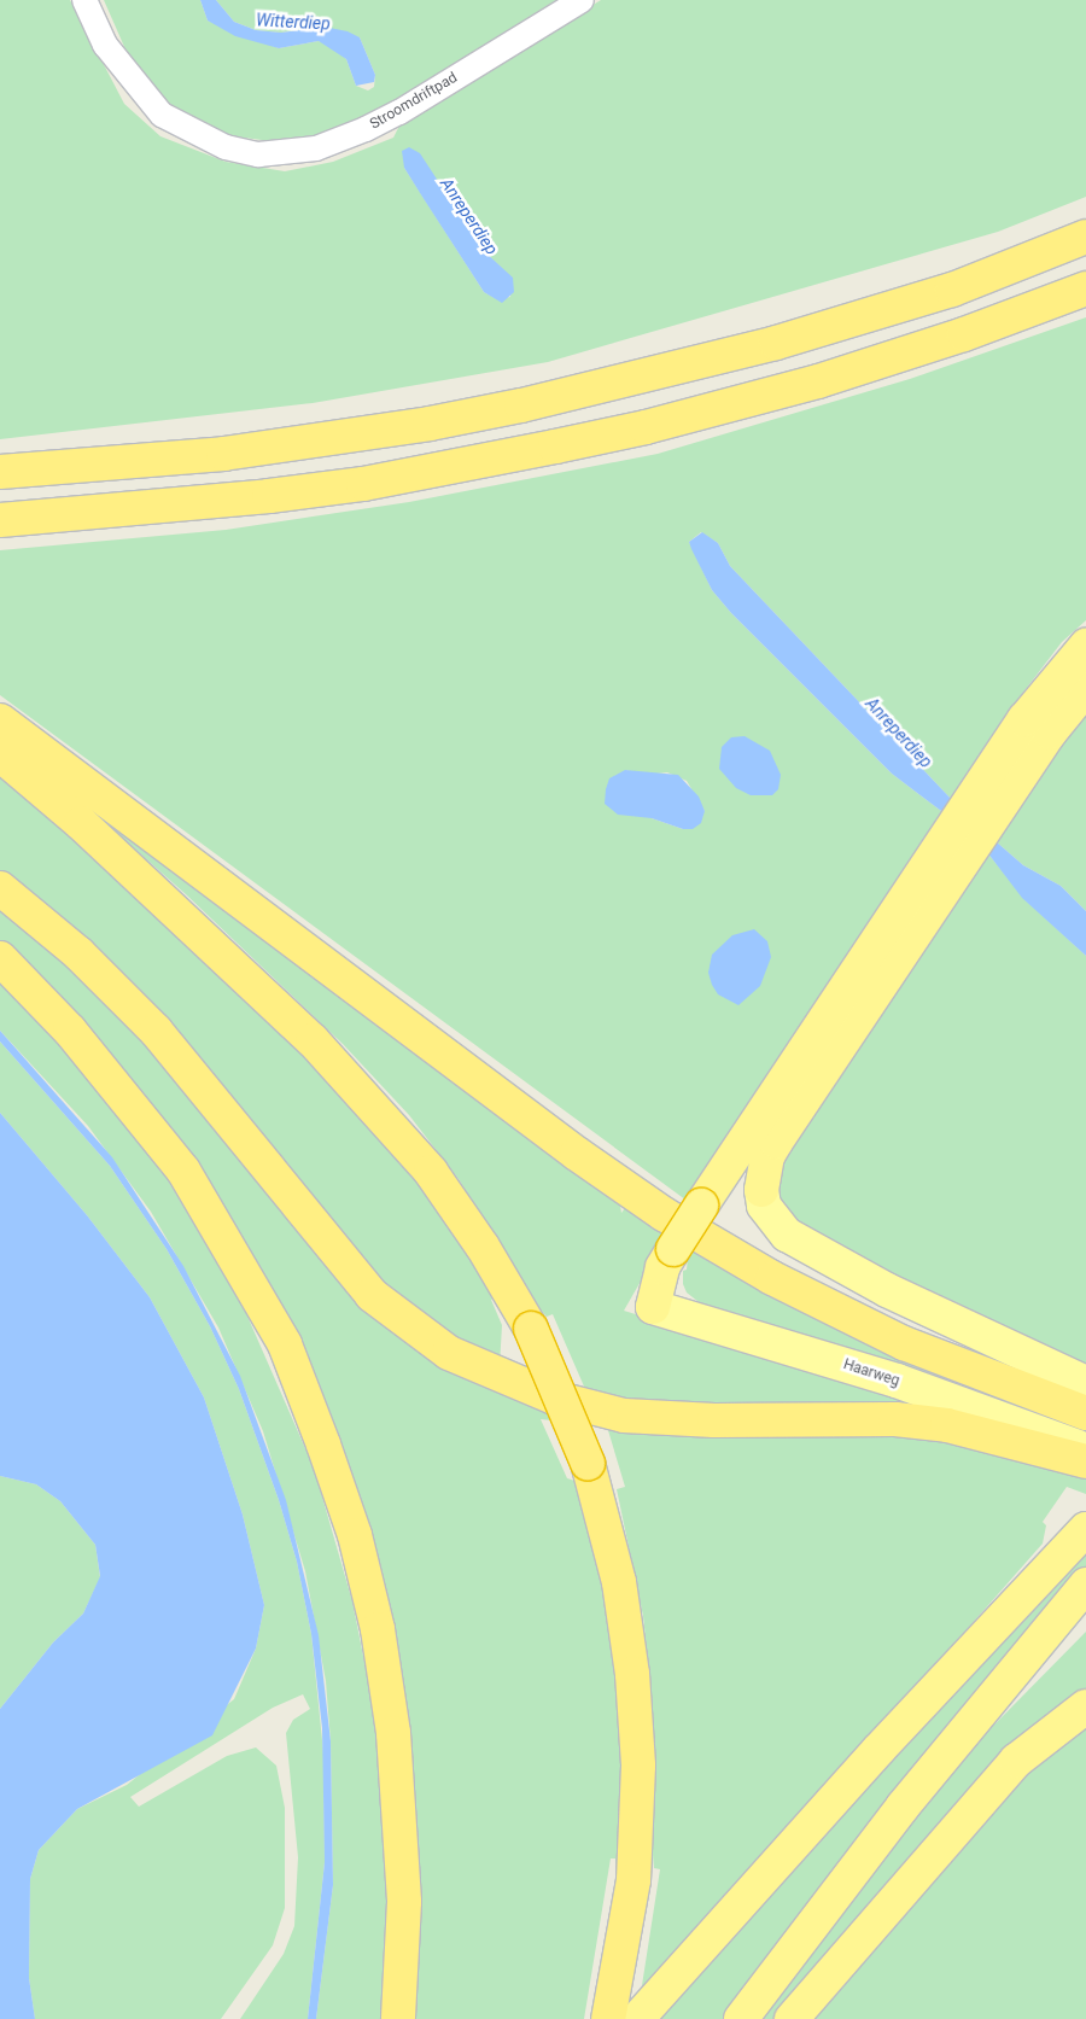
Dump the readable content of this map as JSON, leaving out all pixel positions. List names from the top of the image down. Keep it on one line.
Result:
{"streets":{"main road":["Haarweg"],"street":["Stroomdriftpad"]},"water":["Witterdiep","Anreperdiep"]}
